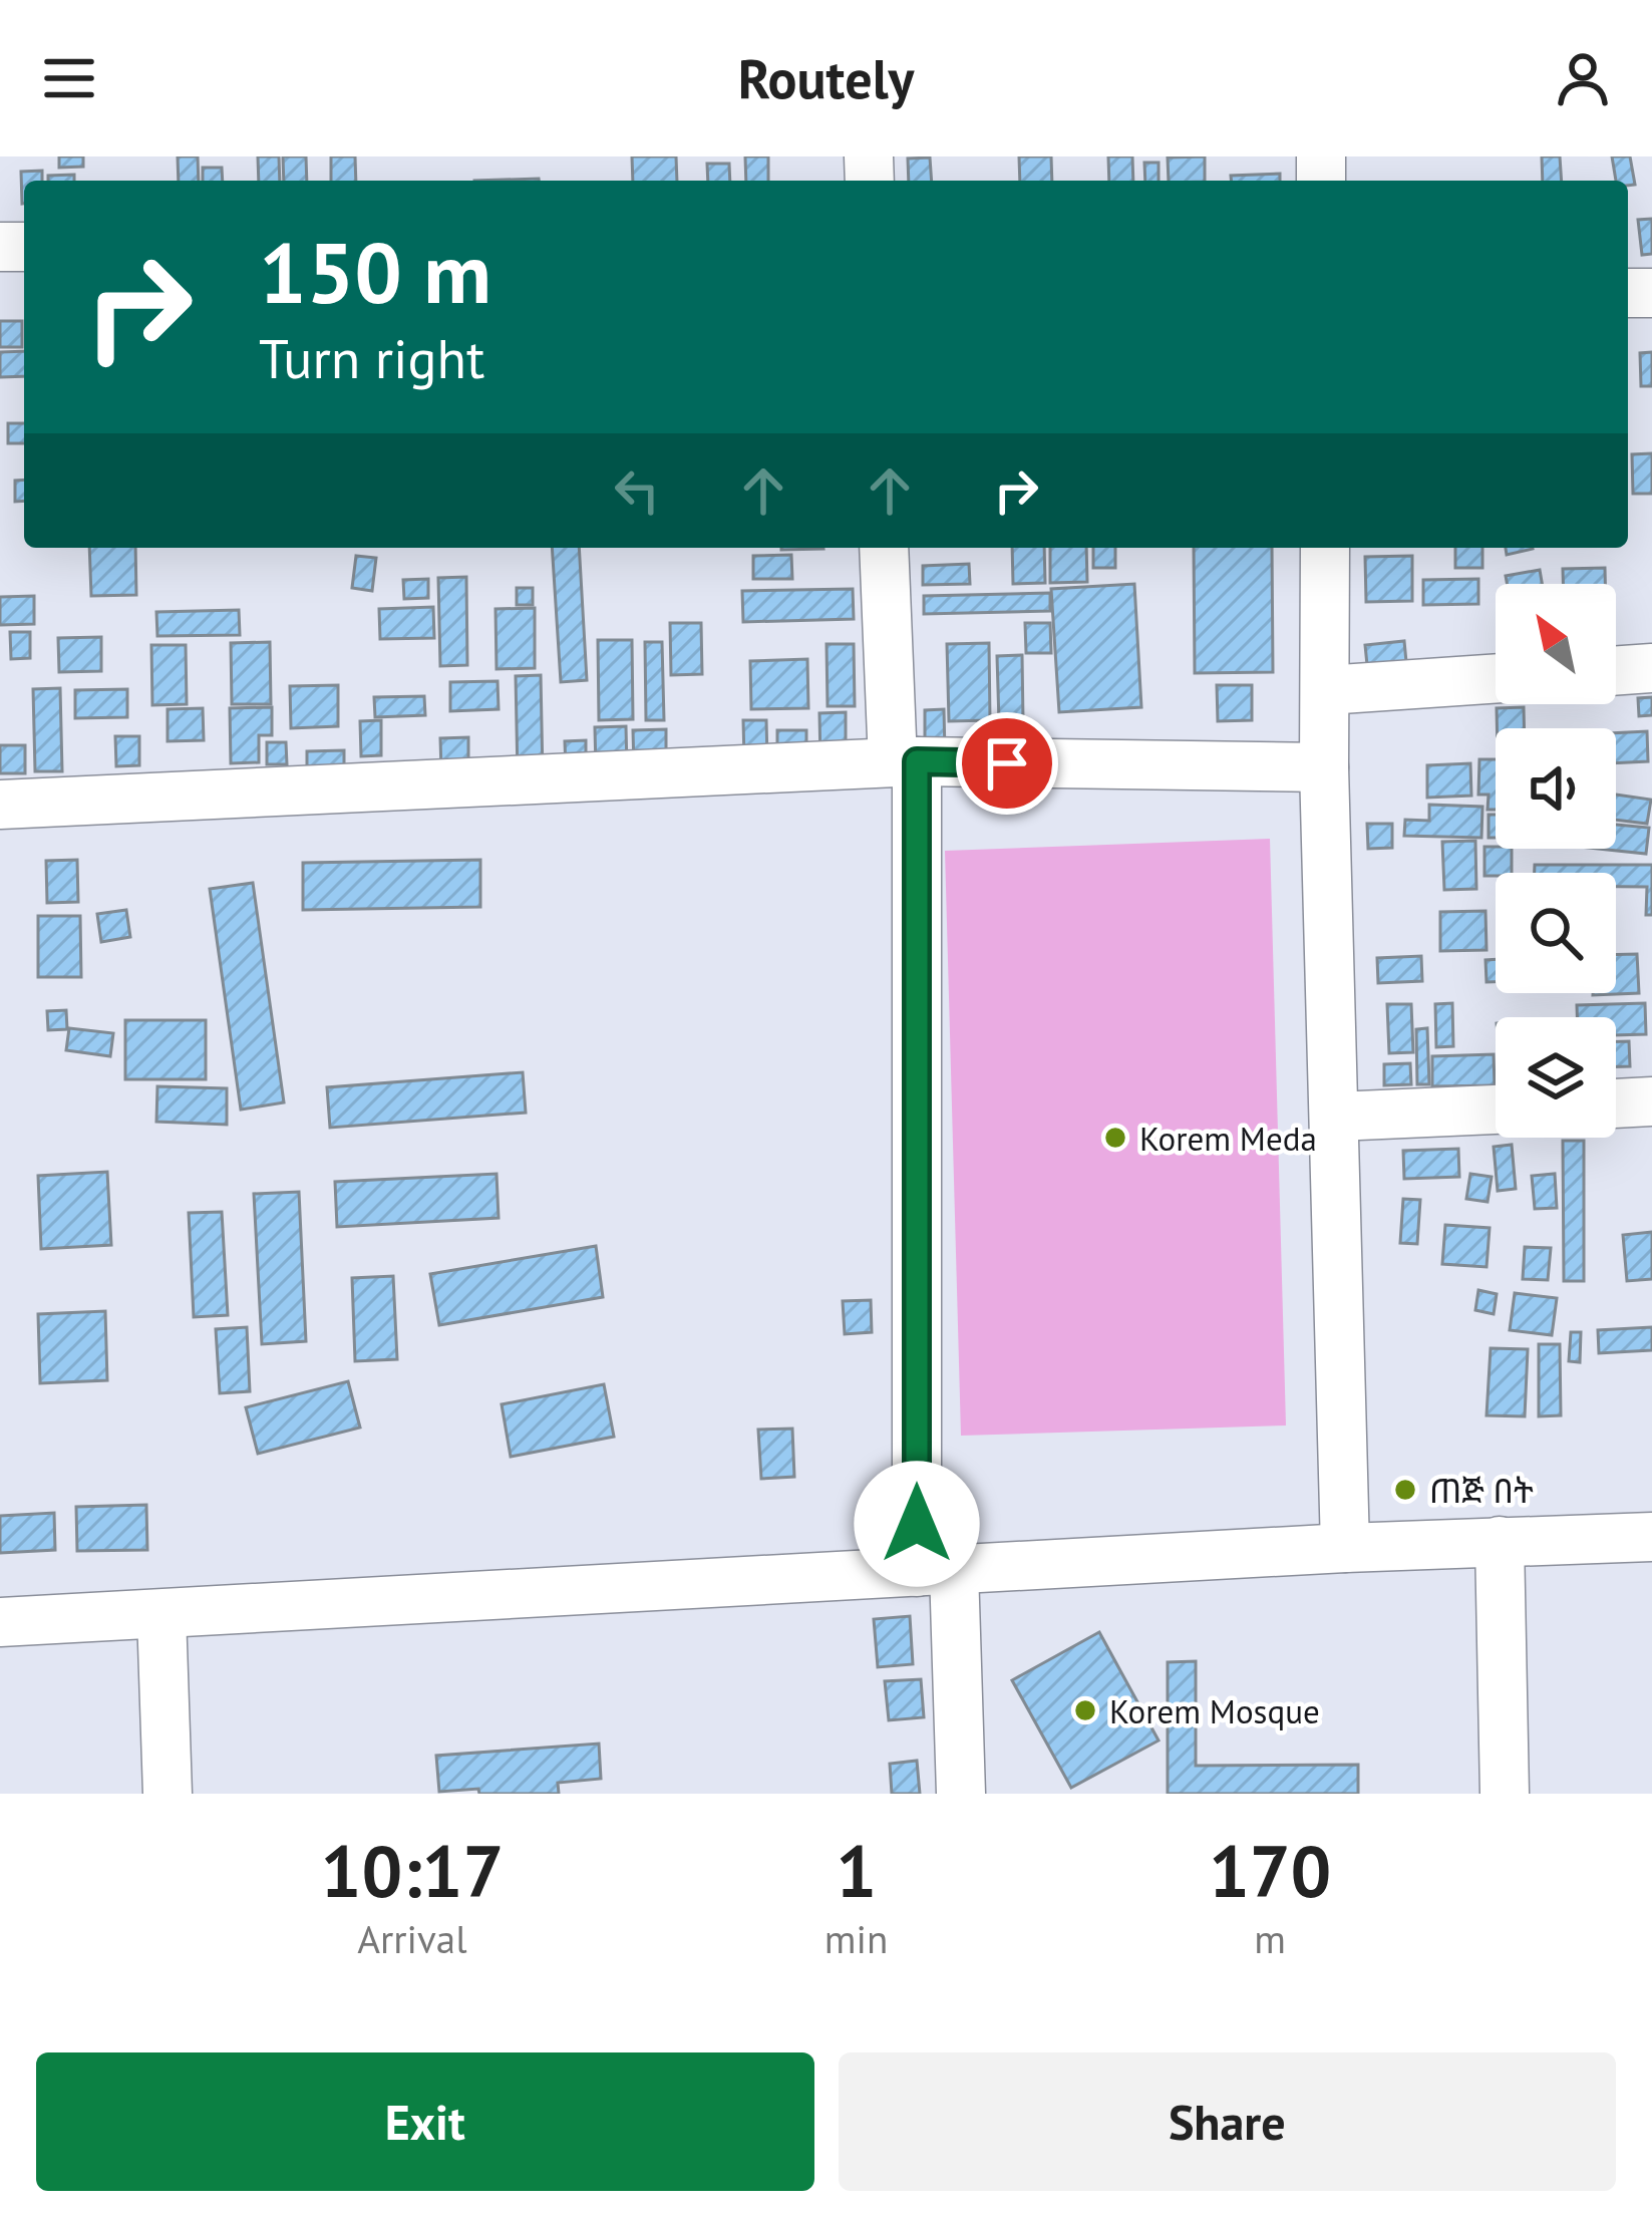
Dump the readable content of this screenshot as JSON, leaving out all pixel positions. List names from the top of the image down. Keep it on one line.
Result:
{"places":["Korem Meda","ጠጅ በት","Korem Mosque"],"north":"top left","page":{"header":"Routely","turn":["150 m","Turn right"],"eta":["10:17","Arrival","1","min","170","m"],"buttons":["Exit","Share"]}}
